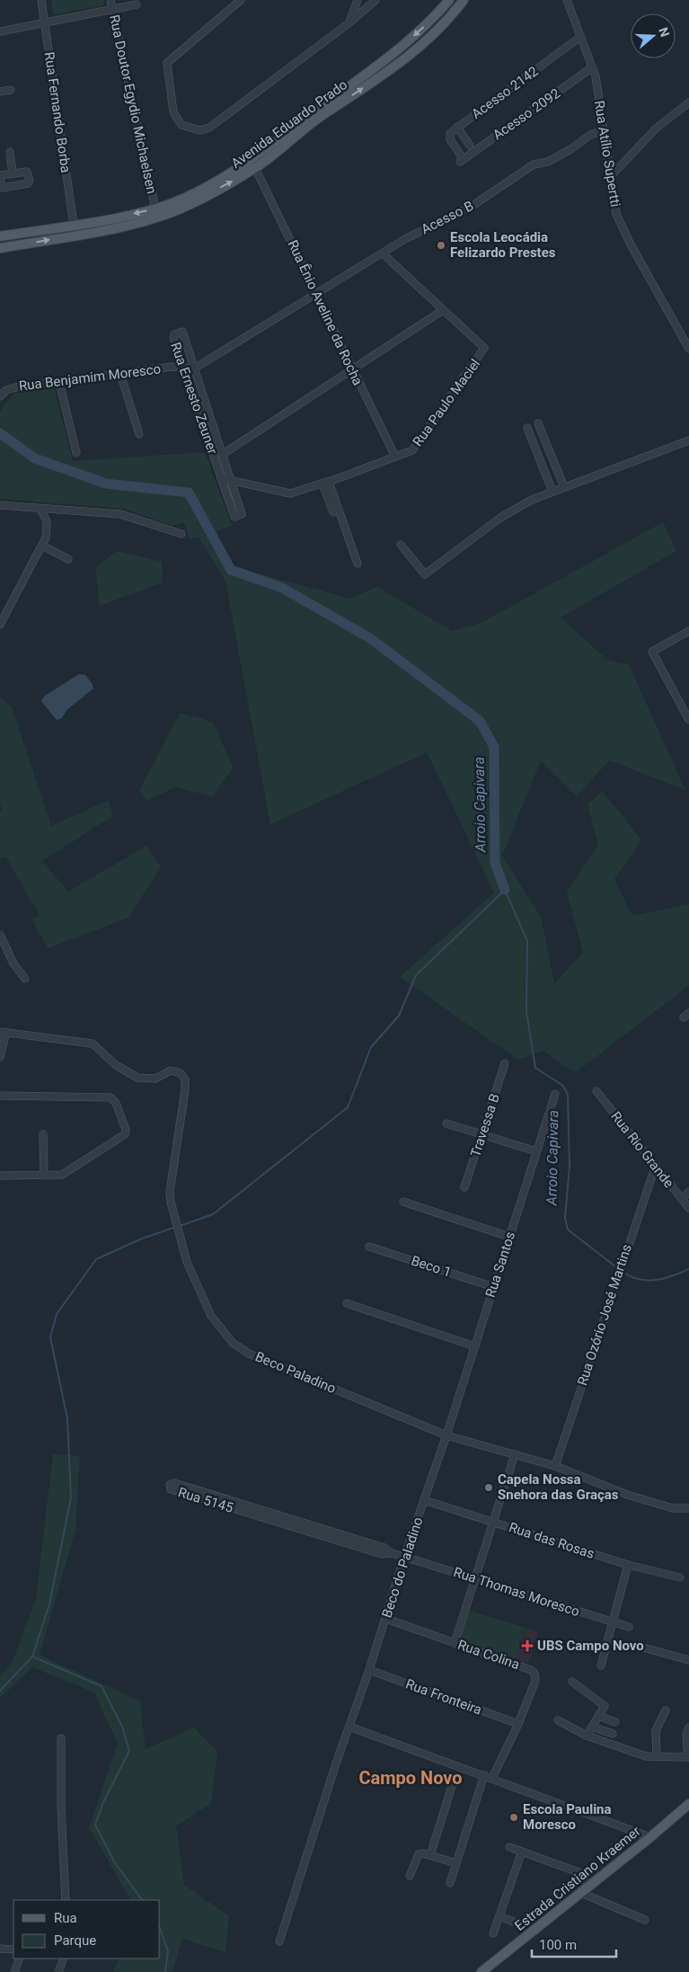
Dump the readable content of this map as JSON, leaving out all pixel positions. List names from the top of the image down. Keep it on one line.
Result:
{"streets":{"main road":["Avenida Eduardo Prado","Estrada Cristiano Kraemer"],"street":["Acesso 2142","Rua Doutor Egydio Michaelsen","Rua Fernando Borba","Acesso 2092","Rua Atílio Supertti","Acesso B","Rua Ênio Aveline da Rocha","Rua Benjamim Moresco","Rua Ernesto Zeuner","Rua Paulo Maciel","Travessa B","Rua Rio Grande","Rua Santos","Beco 1","Rua Ozório José Martins","Beco Paladino","Rua 5145","Rua das Rosas","Beco do Paladino","Rua Thomas Moresco","Rua Colina","Rua Fronteira"]},"crossings":[["Acesso 2142","Acesso 2092"],["Acesso 2142","Rua Atílio Supertti"],["Rua Doutor Egydio Michaelsen","Avenida Eduardo Prado"],["Rua Fernando Borba","Avenida Eduardo Prado"],["Acesso 2092","Rua Atílio Supertti"],["Avenida Eduardo Prado","Rua Ênio Aveline da Rocha"],["Rua Atílio Supertti","Acesso B"],["Acesso B","Rua Ênio Aveline da Rocha"],["Acesso B","Rua Benjamim Moresco"],["Acesso B","Rua Ernesto Zeuner"],["Rua Ênio Aveline da Rocha","Rua Paulo Maciel"],["Rua Benjamim Moresco","Rua Ernesto Zeuner"],["Rua Ernesto Zeuner","Rua Paulo Maciel"],["Rua Rio Grande","Rua Ozório José Martins"],["Rua Santos","Beco 1"],["Rua Santos","Beco Paladino"],["Rua Santos","Beco do Paladino"],["Beco Paladino","Beco do Paladino"],["Rua 5145","Beco do Paladino"],["Rua 5145","Rua Thomas Moresco"],["Rua das Rosas","Beco do Paladino"],["Beco do Paladino","Rua Thomas Moresco"],["Beco do Paladino","Rua Colina"],["Beco do Paladino","Rua Fronteira"],["Rua Colina","Rua Fronteira"]],"districts":["Campo Novo"],"water":["Arroio Capivara"],"places":{"other":["Escola Leocádia Felizardo Prestes","Capela Nossa Snehora das Graças","Escola Paulina Moresco"],"health":["UBS Campo Novo"]},"legend":["Rua","Parque"],"scale_bar":"100 m","north":"right"}
